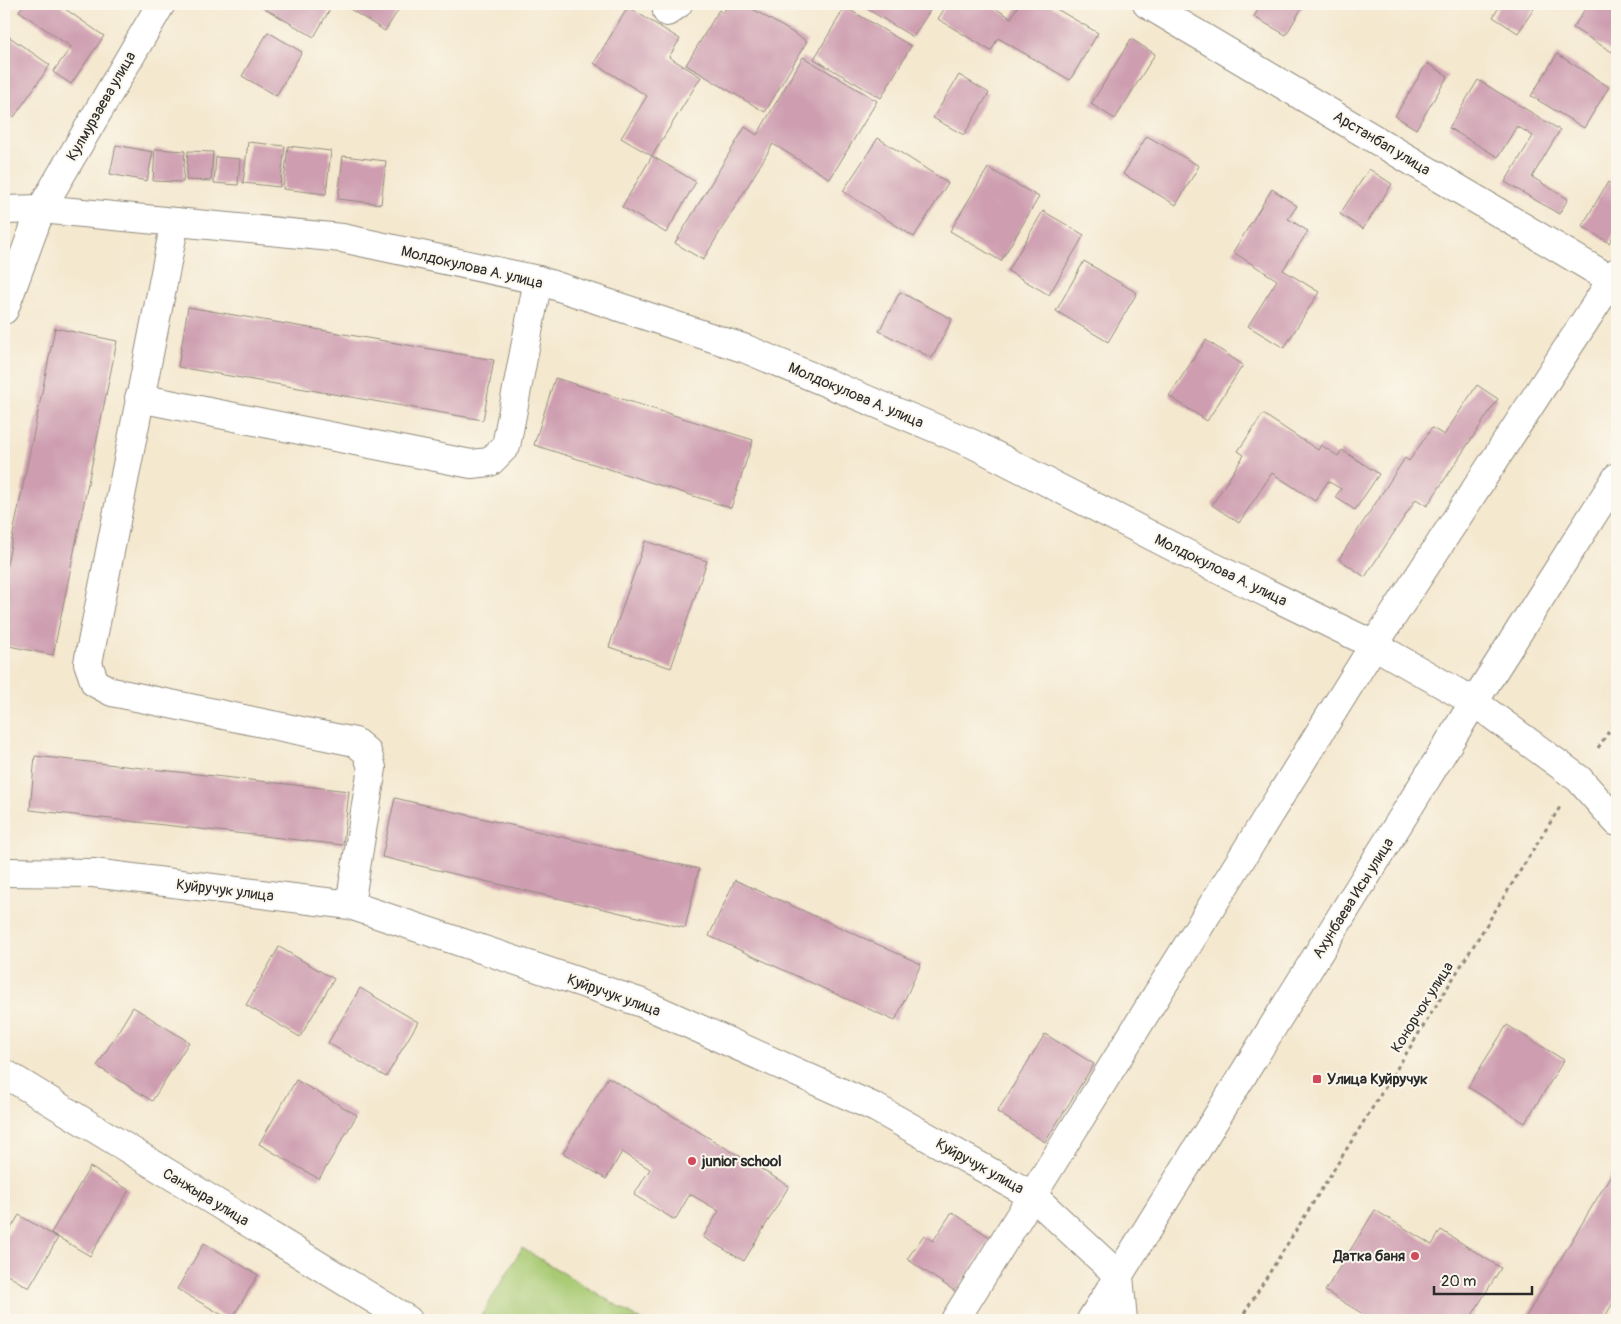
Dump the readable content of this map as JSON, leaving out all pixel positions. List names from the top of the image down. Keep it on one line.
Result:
{"streets":{"street":["Кулмурзаева улица","Арстанбап улица","Молдокулова А. улица","Куйручук улица","Ахунбаева Исы улица","Санжыра улица"],"path":["Конорчок улица"]},"crossings":[["Кулмурзаева улица","Молдокулова А. улица"],["Молдокулова А. улица","Ахунбаева Исы улица"],["Куйручук улица","Ахунбаева Исы улица"]],"places":{"transit":["Улица Куйручук"],"other":["junior school","Датка баня"]},"scale_bar":"20 m"}
